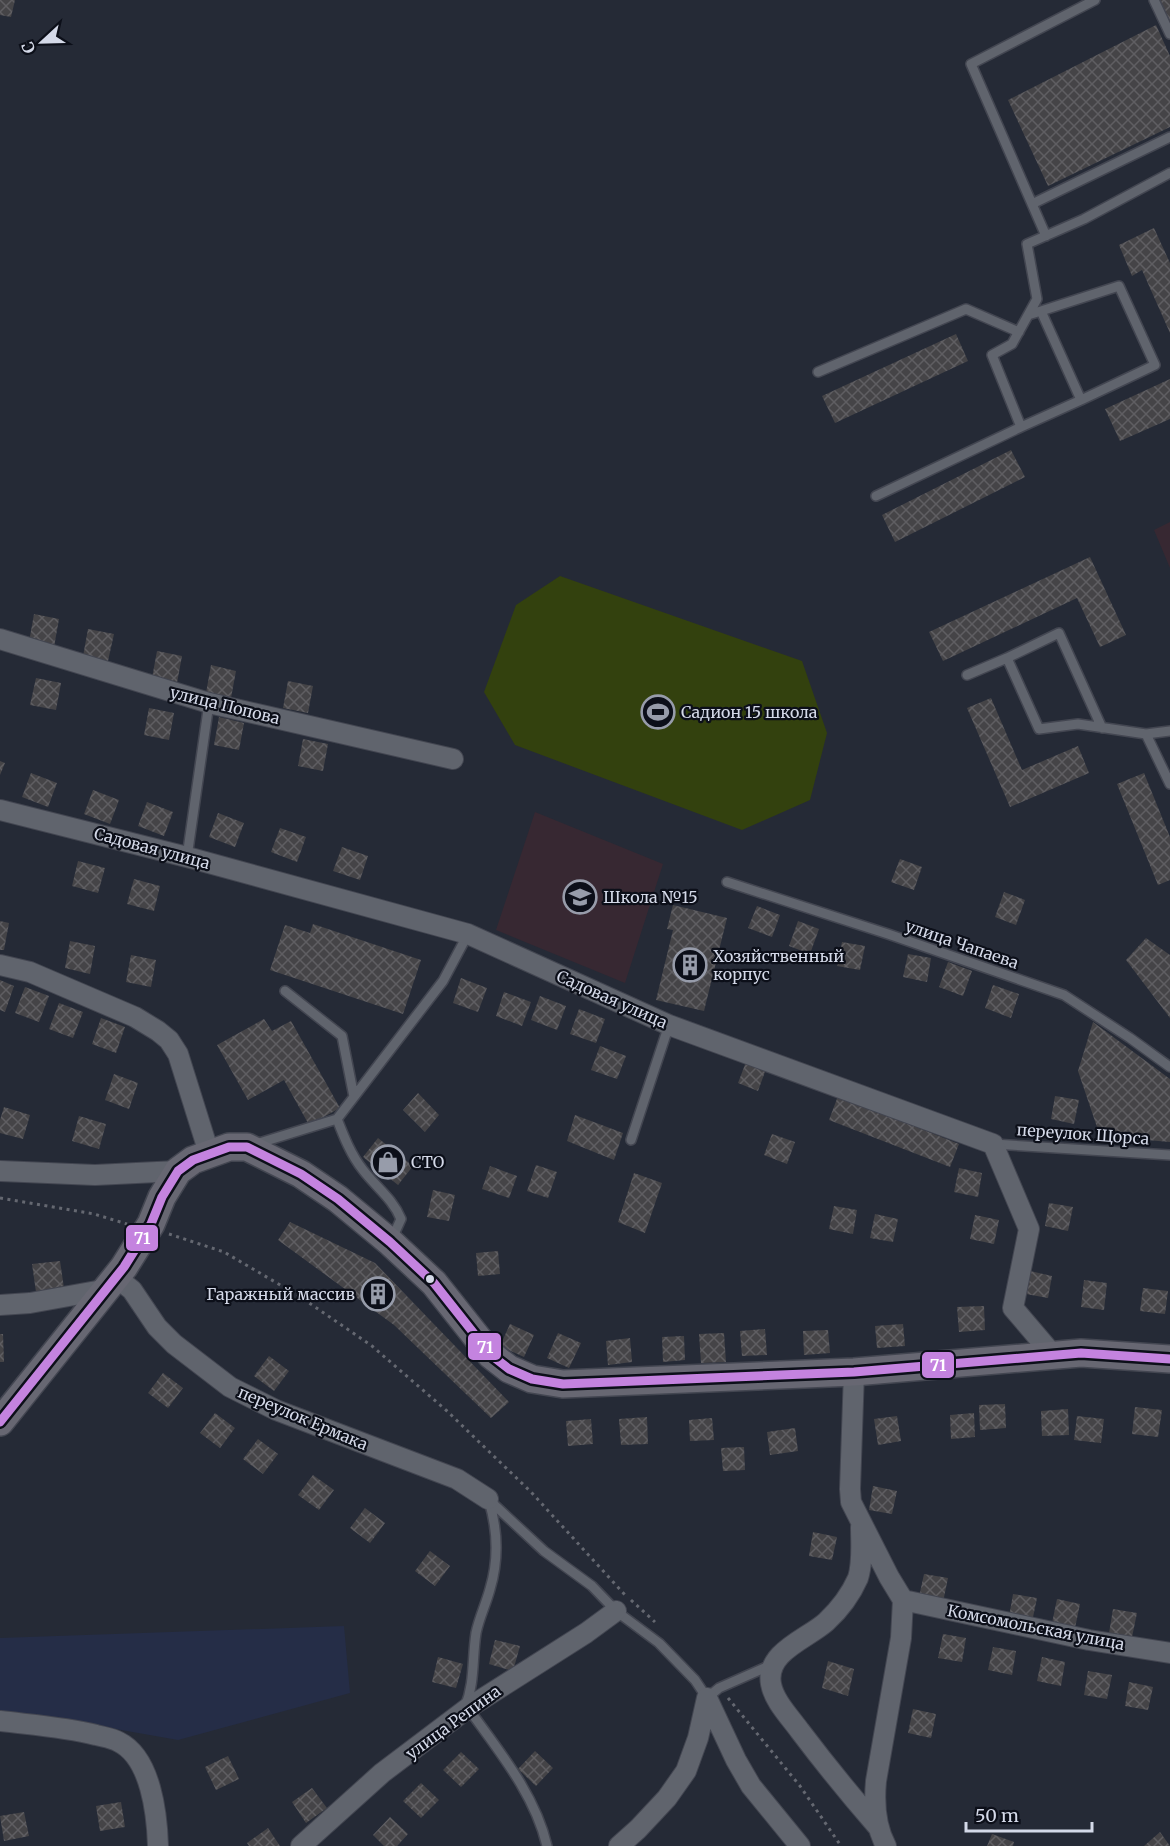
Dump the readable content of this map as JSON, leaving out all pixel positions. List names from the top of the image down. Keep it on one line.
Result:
{"streets":{"street":["улица Попова","Садовая улица","переулок Ермака","Комсомольская улица","улица Репина"],"lane":["улица Чапаева","переулок Щорса"]},"crossings":[["Садовая улица","переулок Щорса"]],"places":{"sports":["Садион 15 школа"],"school or university":["Школа №15"],"building":["Хозяйственный корпус","Гаражный массив"],"shop":["СТО"]},"lines":["transit line 71"],"scale_bar":"50 m","north":"left"}
